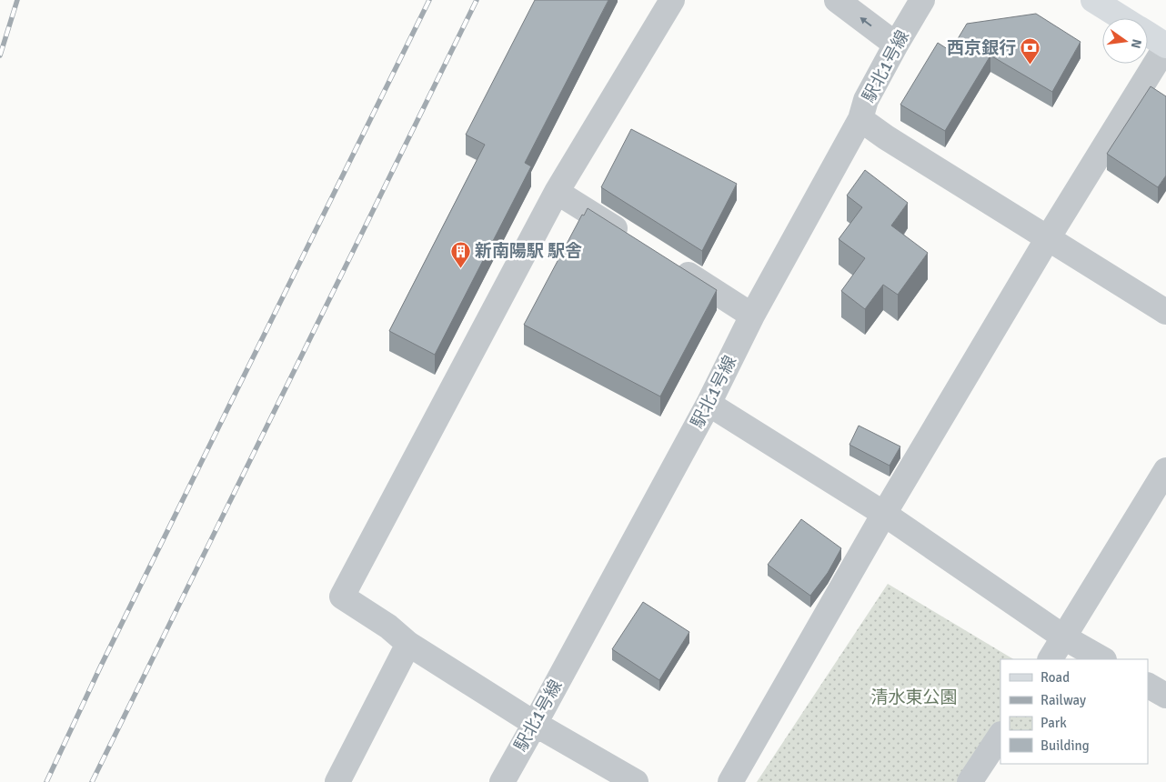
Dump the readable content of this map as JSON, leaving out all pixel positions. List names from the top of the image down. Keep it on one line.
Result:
{"streets":{"street":["駅北1号線"]},"parks":["清水東公園"],"places":{"bank":["西京銀行"],"building":["新南陽駅 駅舎"]},"legend":["Road","Railway","Park","Building"],"north":"right"}
